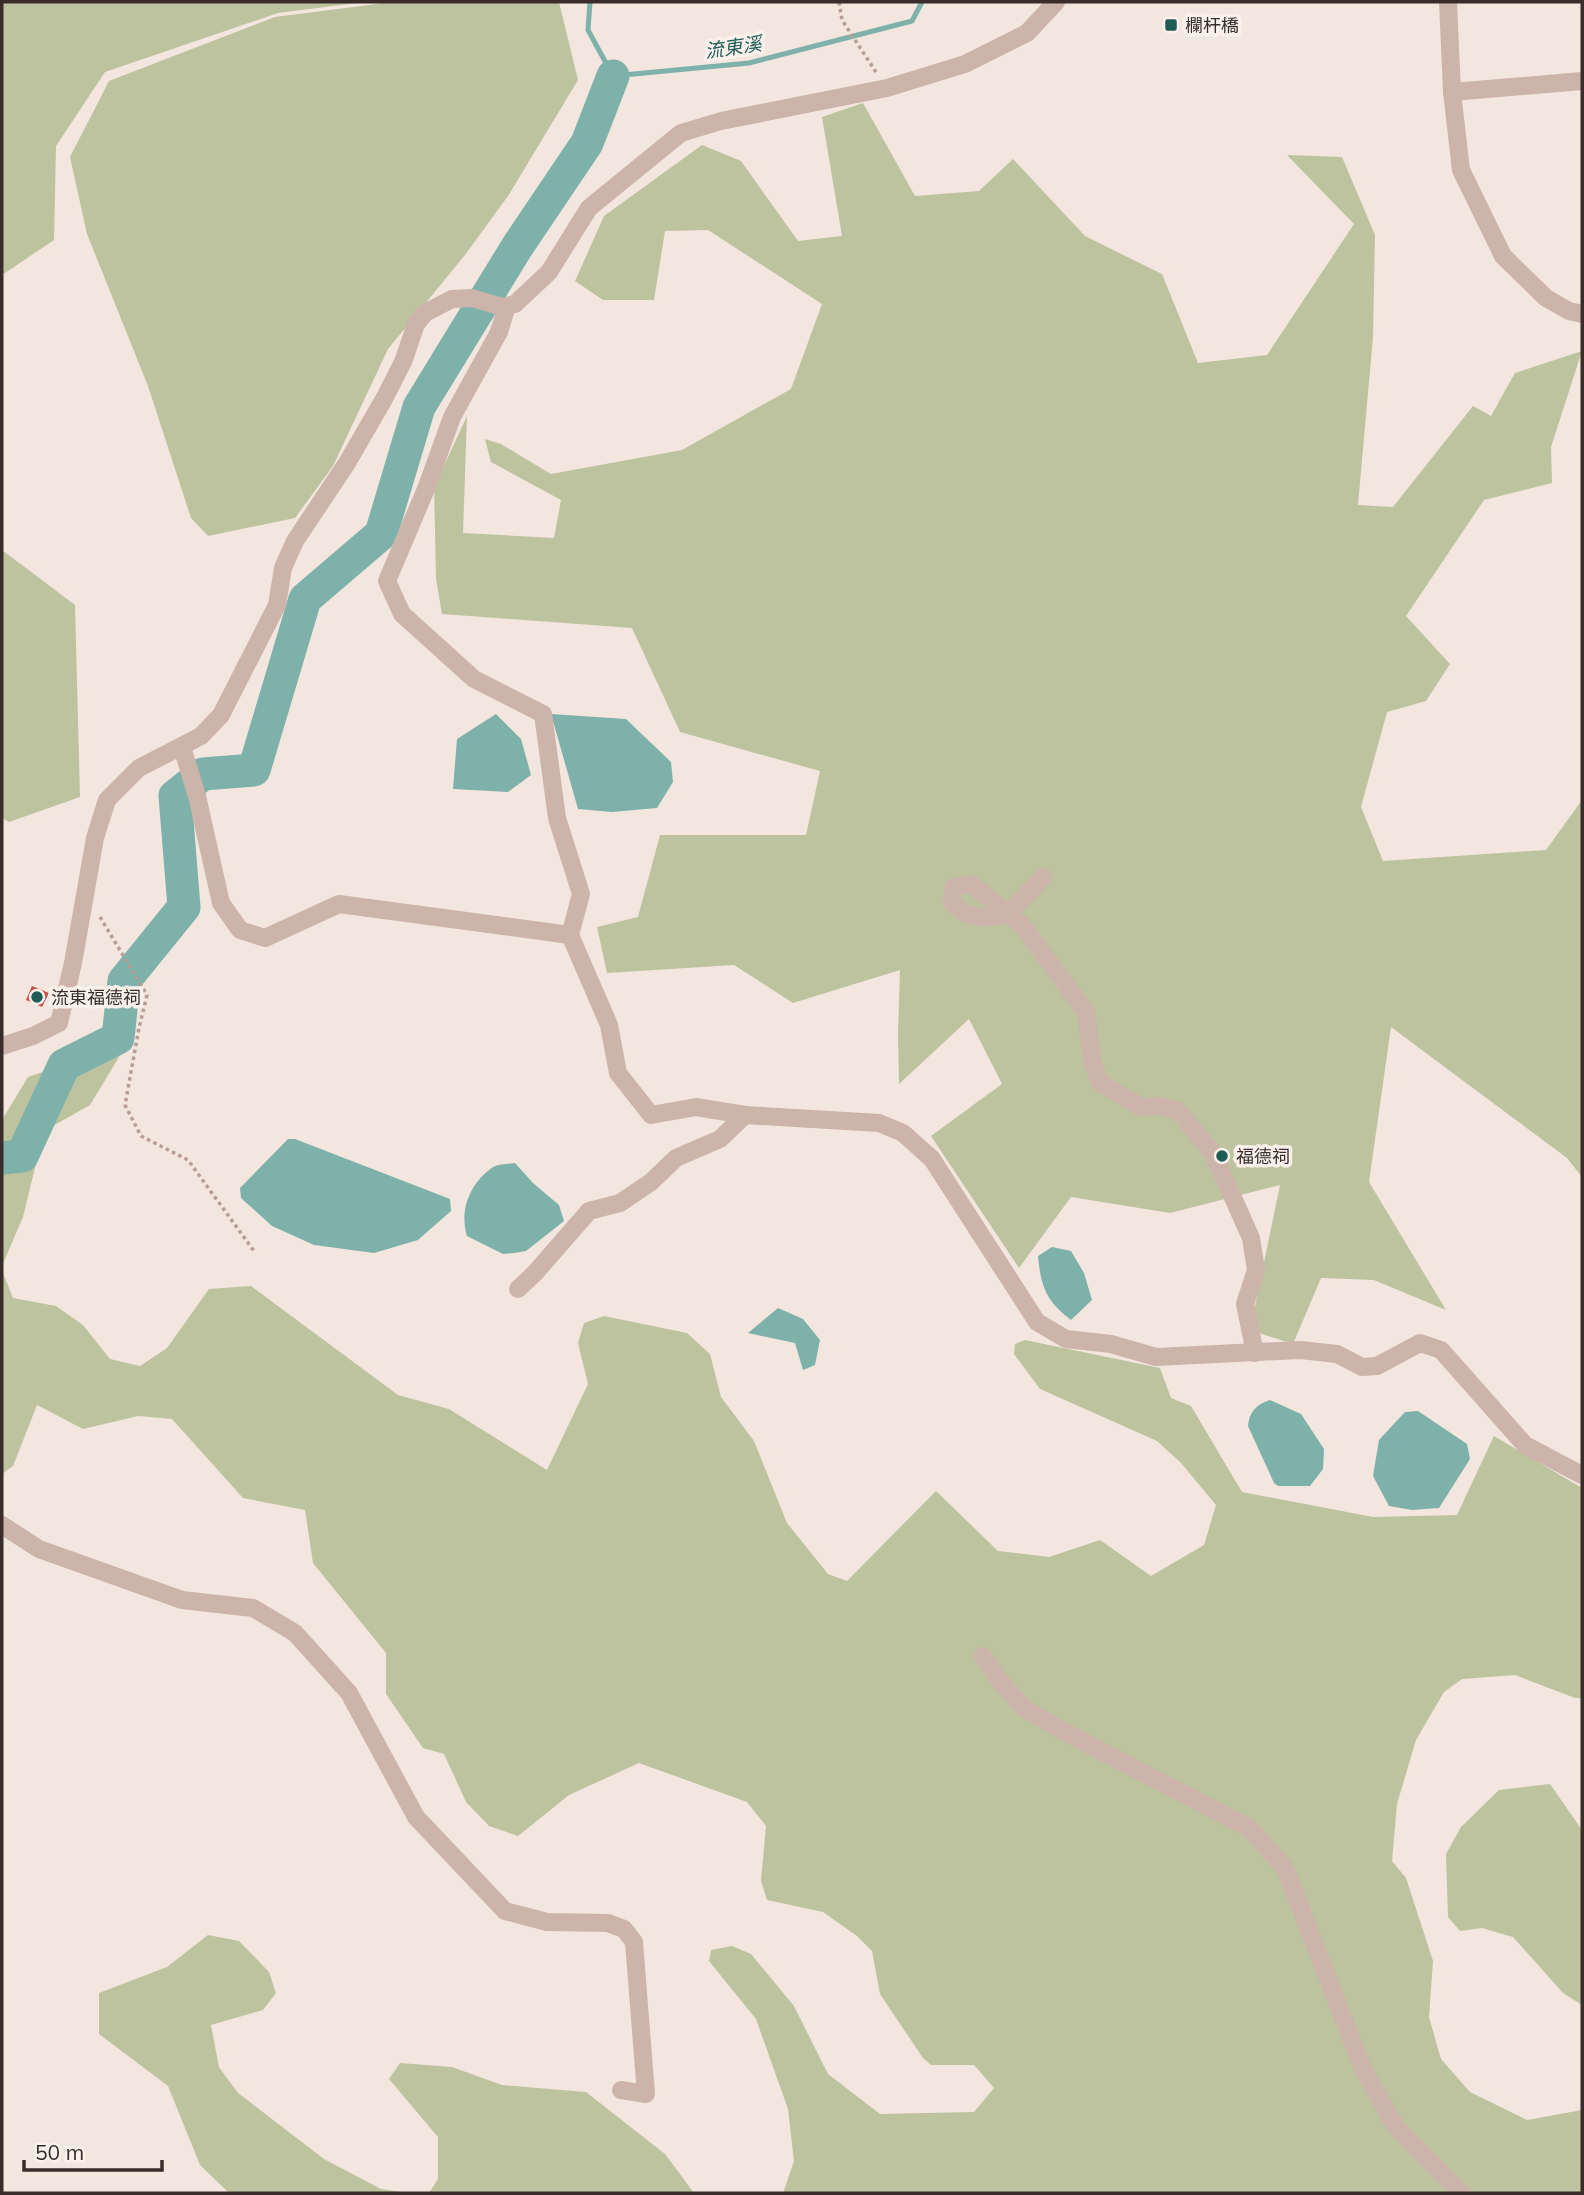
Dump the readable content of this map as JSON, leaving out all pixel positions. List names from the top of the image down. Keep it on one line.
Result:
{"water":["流東溪"],"places":{"transit":["欄杆橋"],"other":["流東福德祠","福德祠"]},"scale_bar":"50 m"}
